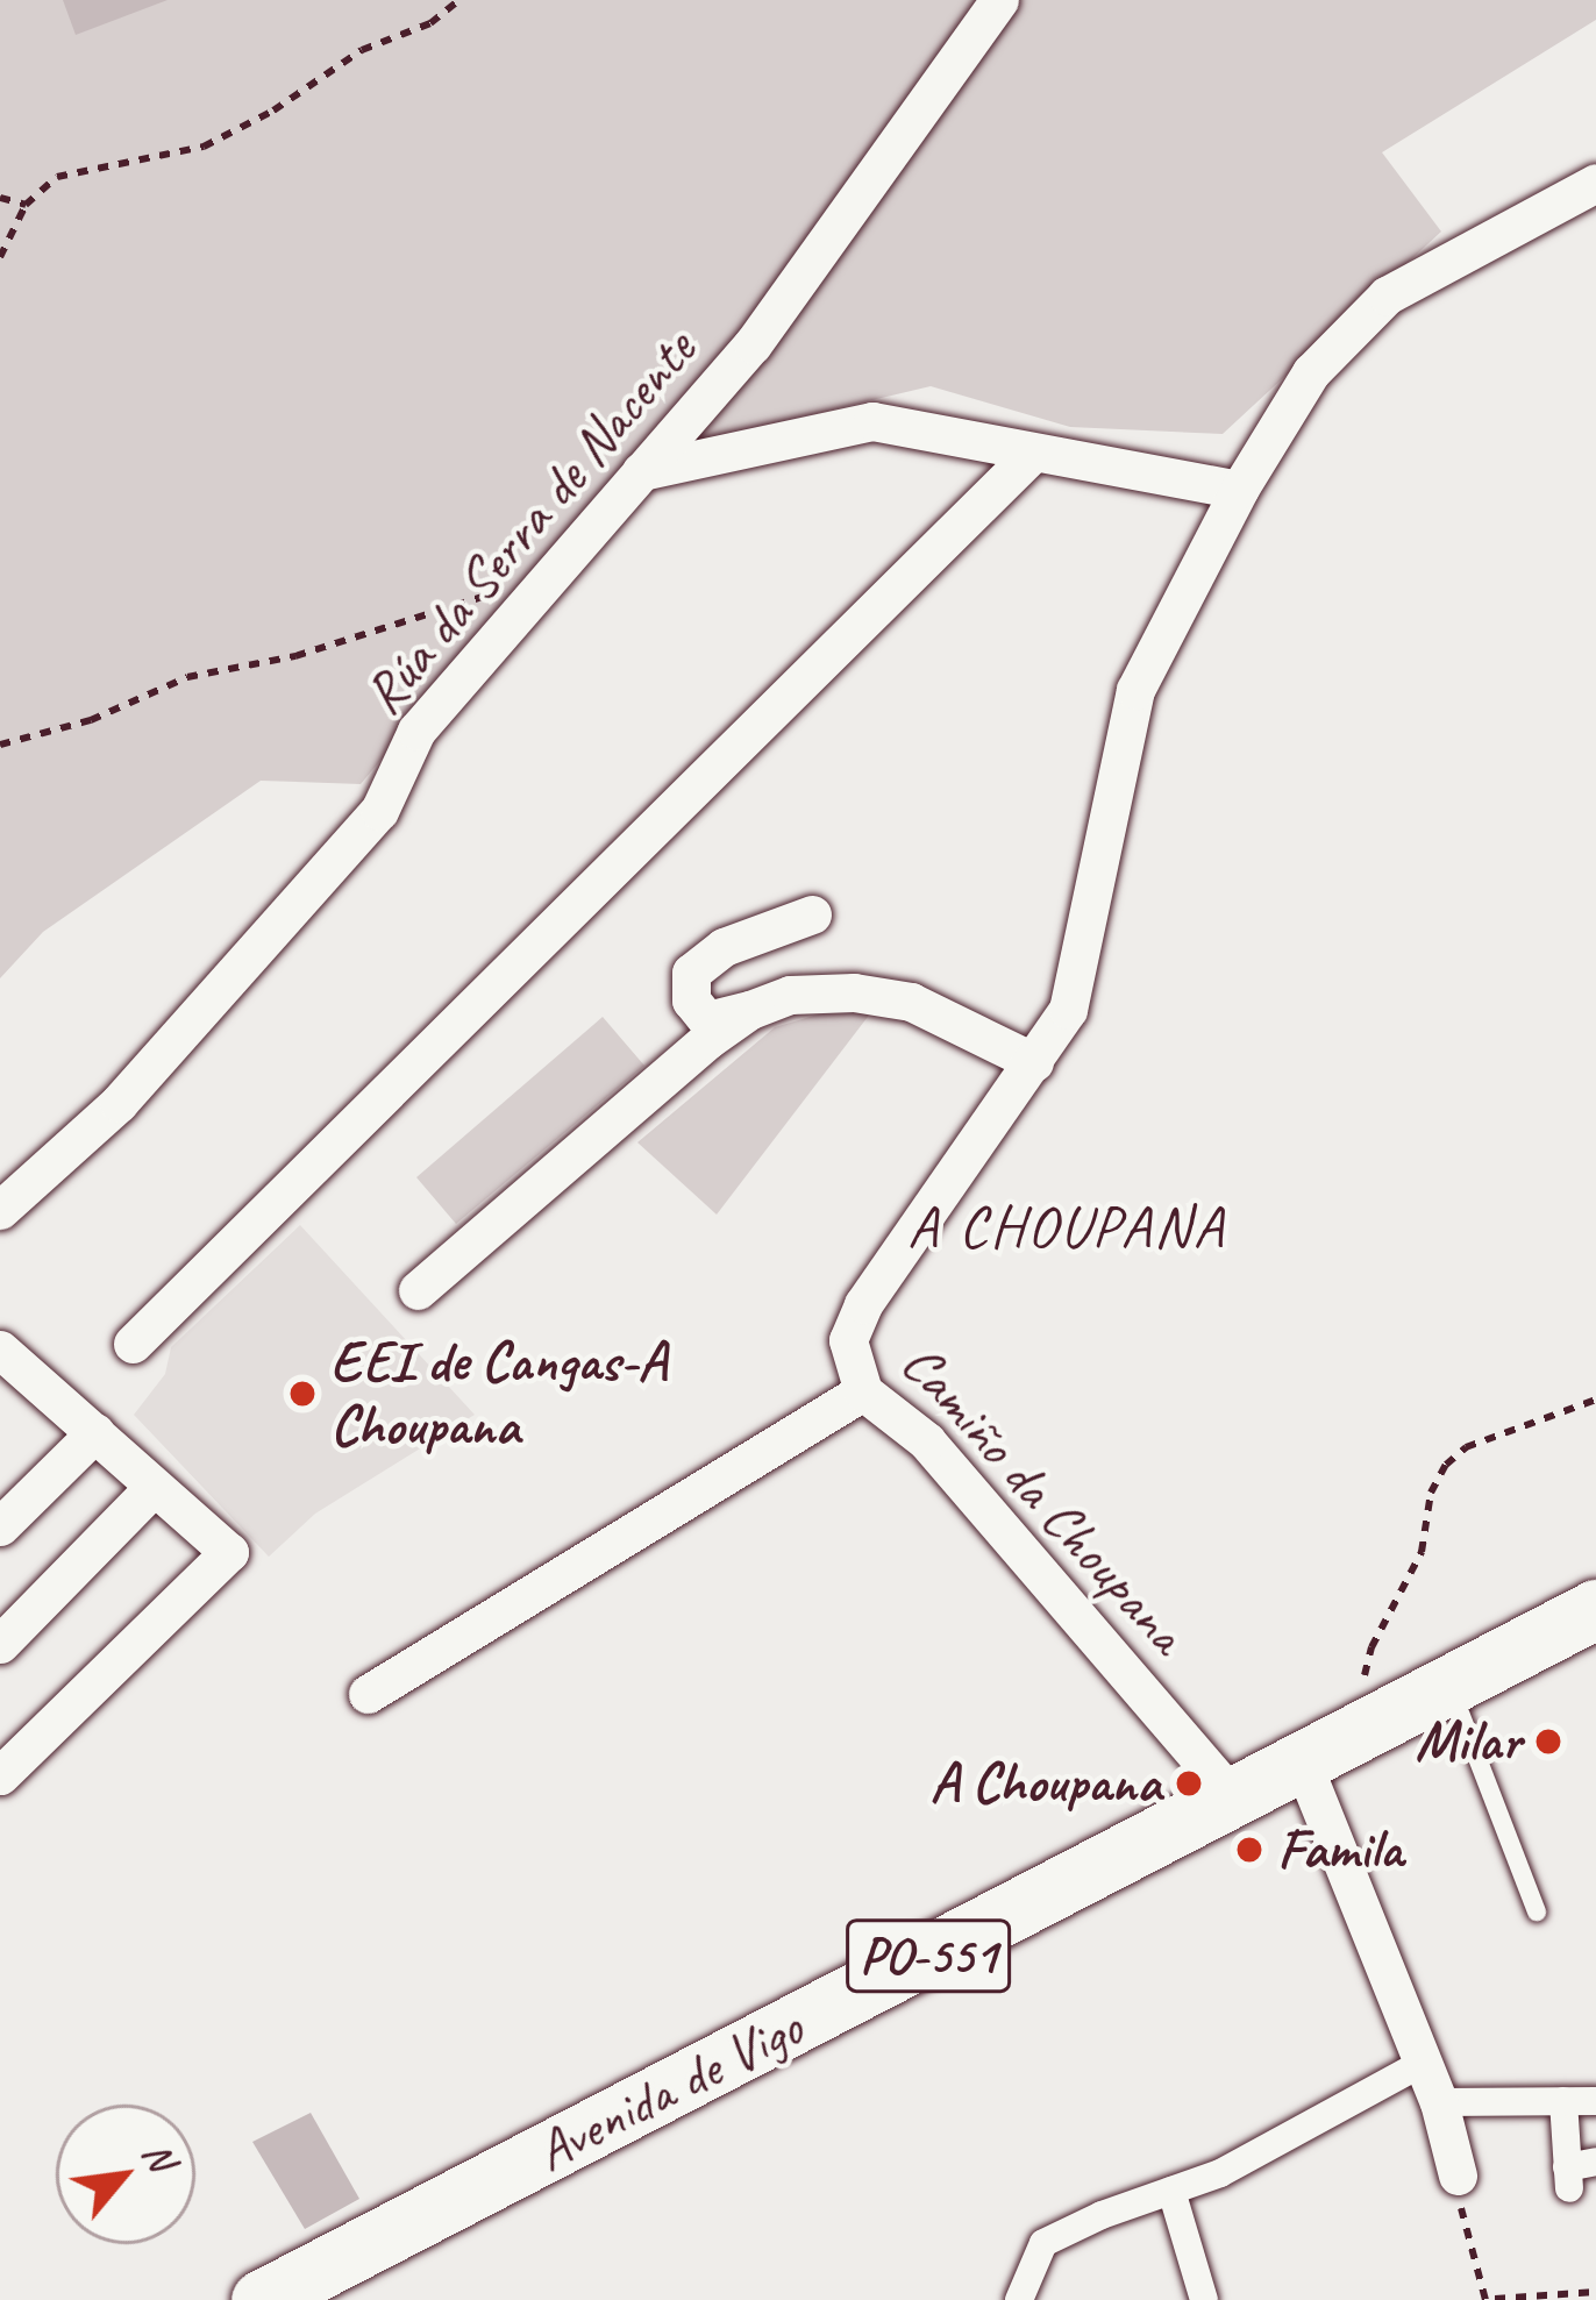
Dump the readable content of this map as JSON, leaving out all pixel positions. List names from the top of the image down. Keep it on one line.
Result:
{"streets":{"main road":["PO-551","Avenida de Vigo"],"street":["Rúa da Serra de Nacente","Camiño da Choupana"]},"crossings":[["Camiño da Choupana","Avenida de Vigo"]],"districts":["A CHOUPANA"],"places":["EEI de Cangas-A Choupana","Milar","A Choupana","Famila"],"north":"top right"}
